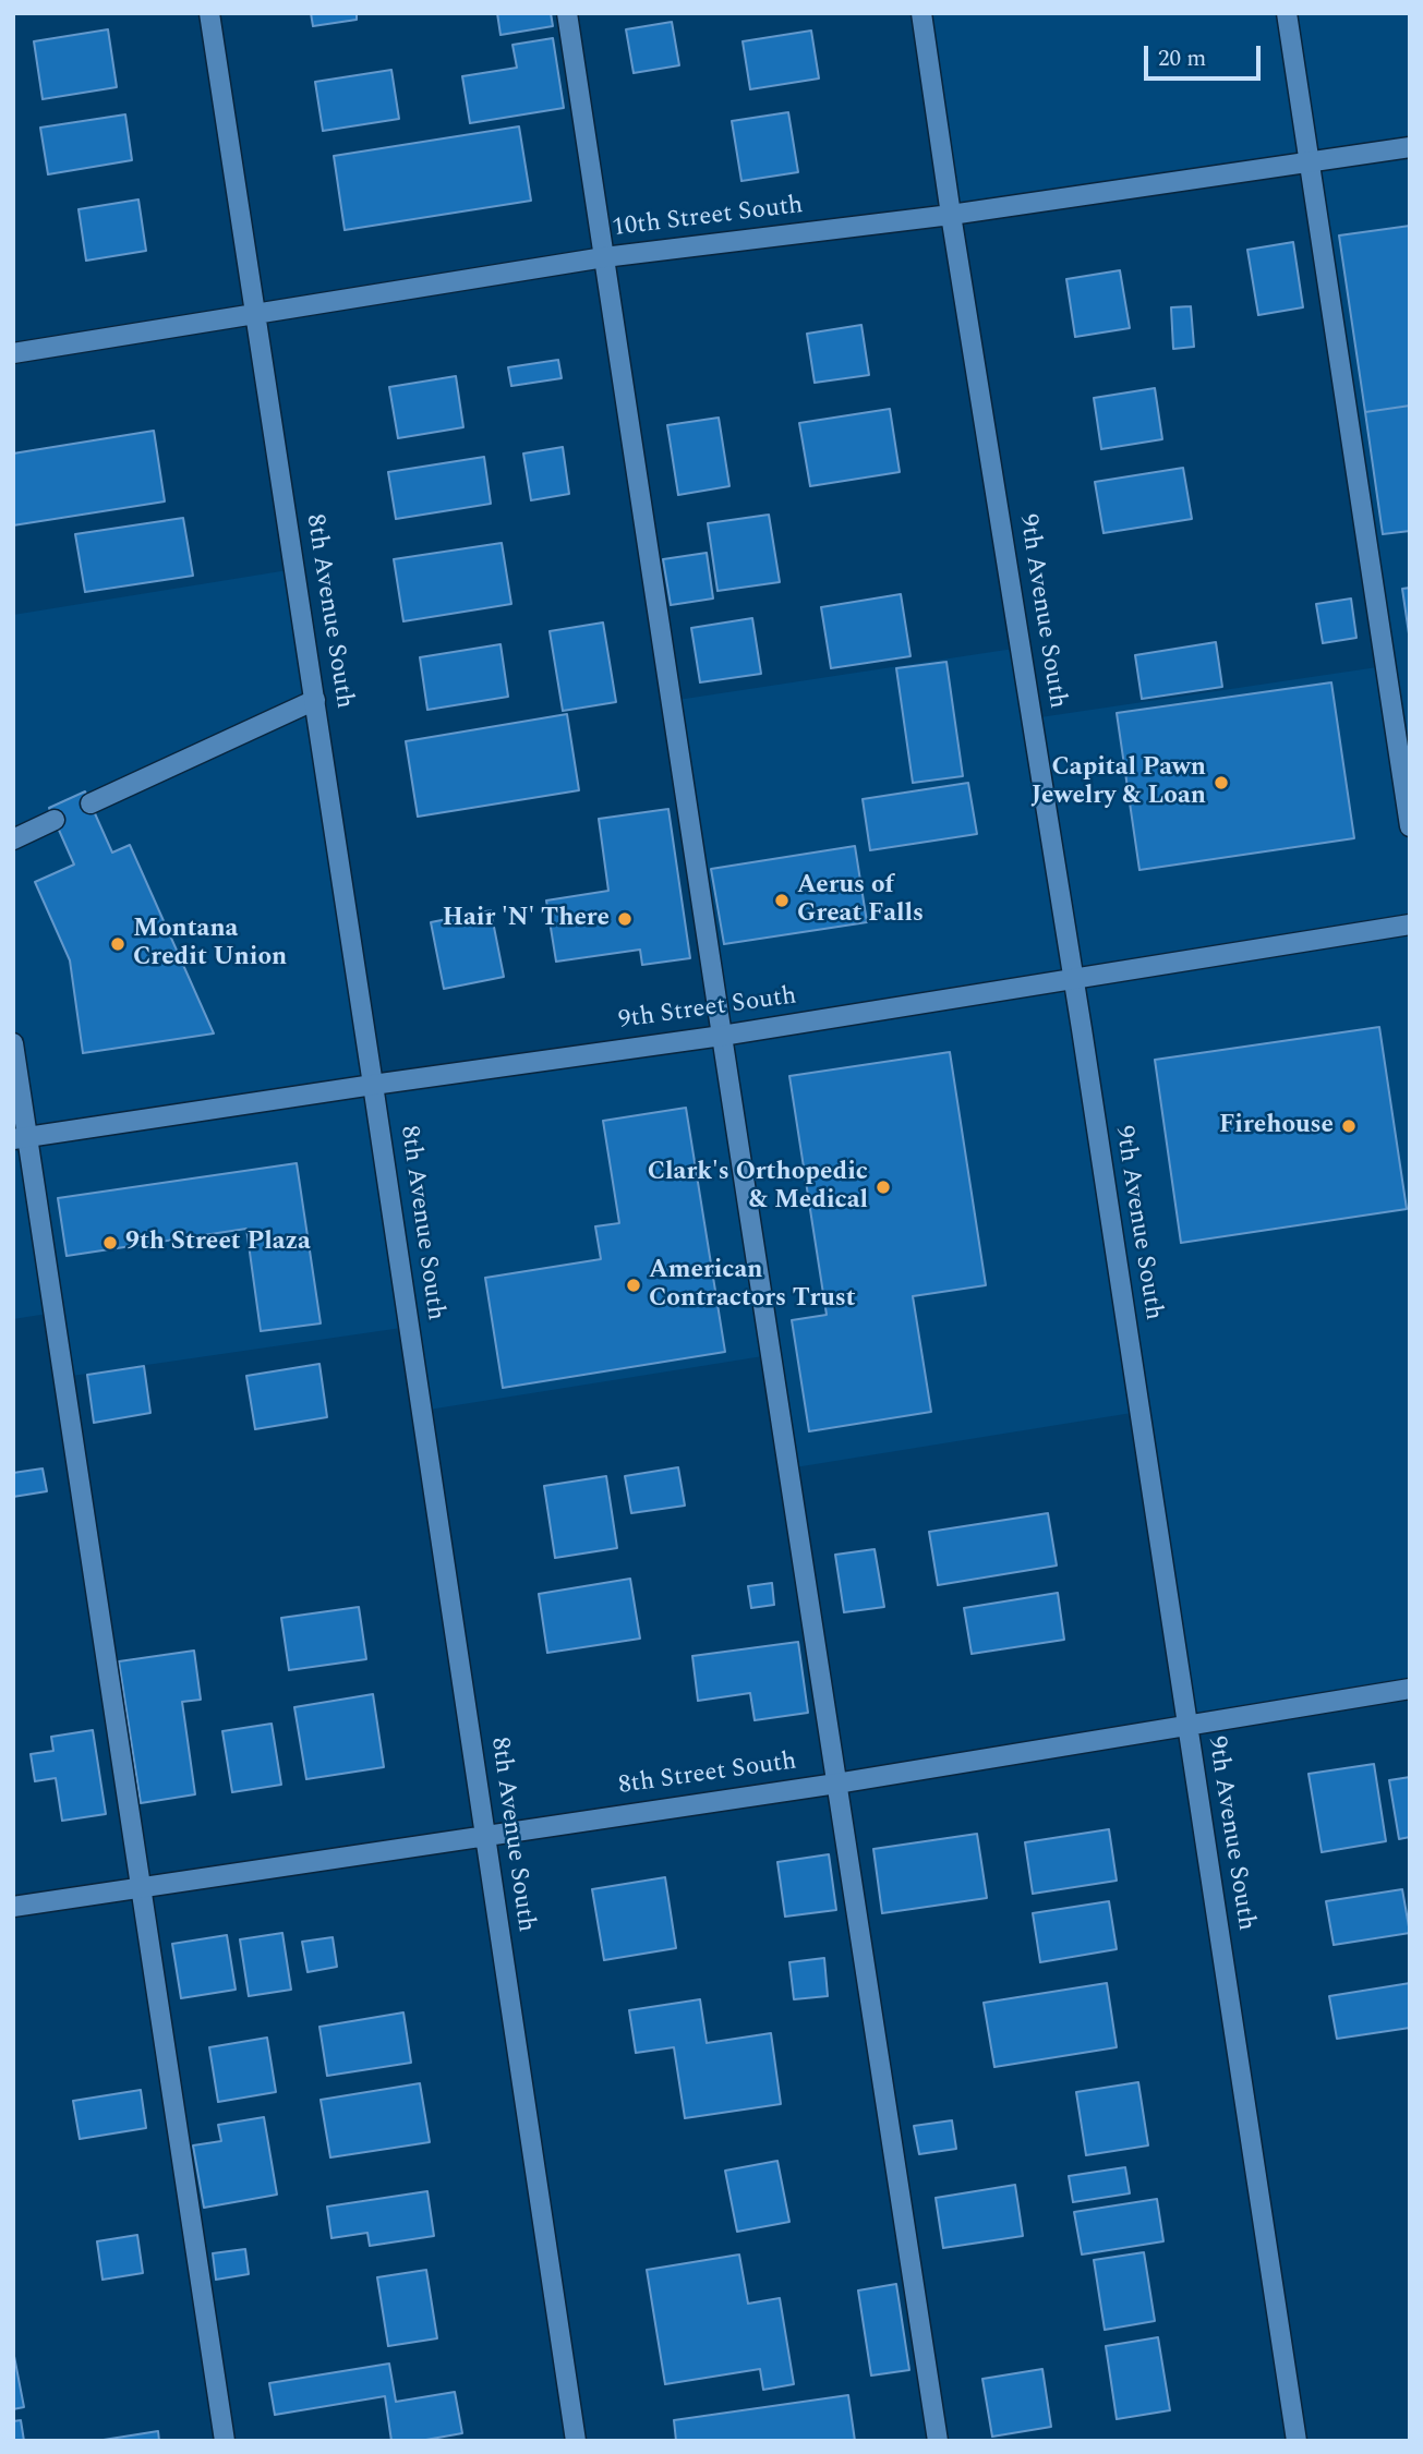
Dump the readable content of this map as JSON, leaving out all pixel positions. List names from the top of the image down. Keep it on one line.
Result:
{"streets":{"street":["10th Street South","8th Avenue South","9th Avenue South","9th Street South","8th Street South"]},"crossings":[["10th Street South","8th Avenue South"],["10th Street South","9th Avenue South"],["8th Avenue South","9th Street South"],["8th Avenue South","8th Street South"],["9th Avenue South","9th Street South"],["9th Avenue South","8th Street South"]],"places":["Capital Pawn Jewelry & Loan","Aerus of Great Falls","Hair 'N' There","Montana Credit Union","Firehouse","Clark's Orthopedic & Medical","9th Street Plaza","American Contractors Trust"],"scale_bar":"20 m"}
